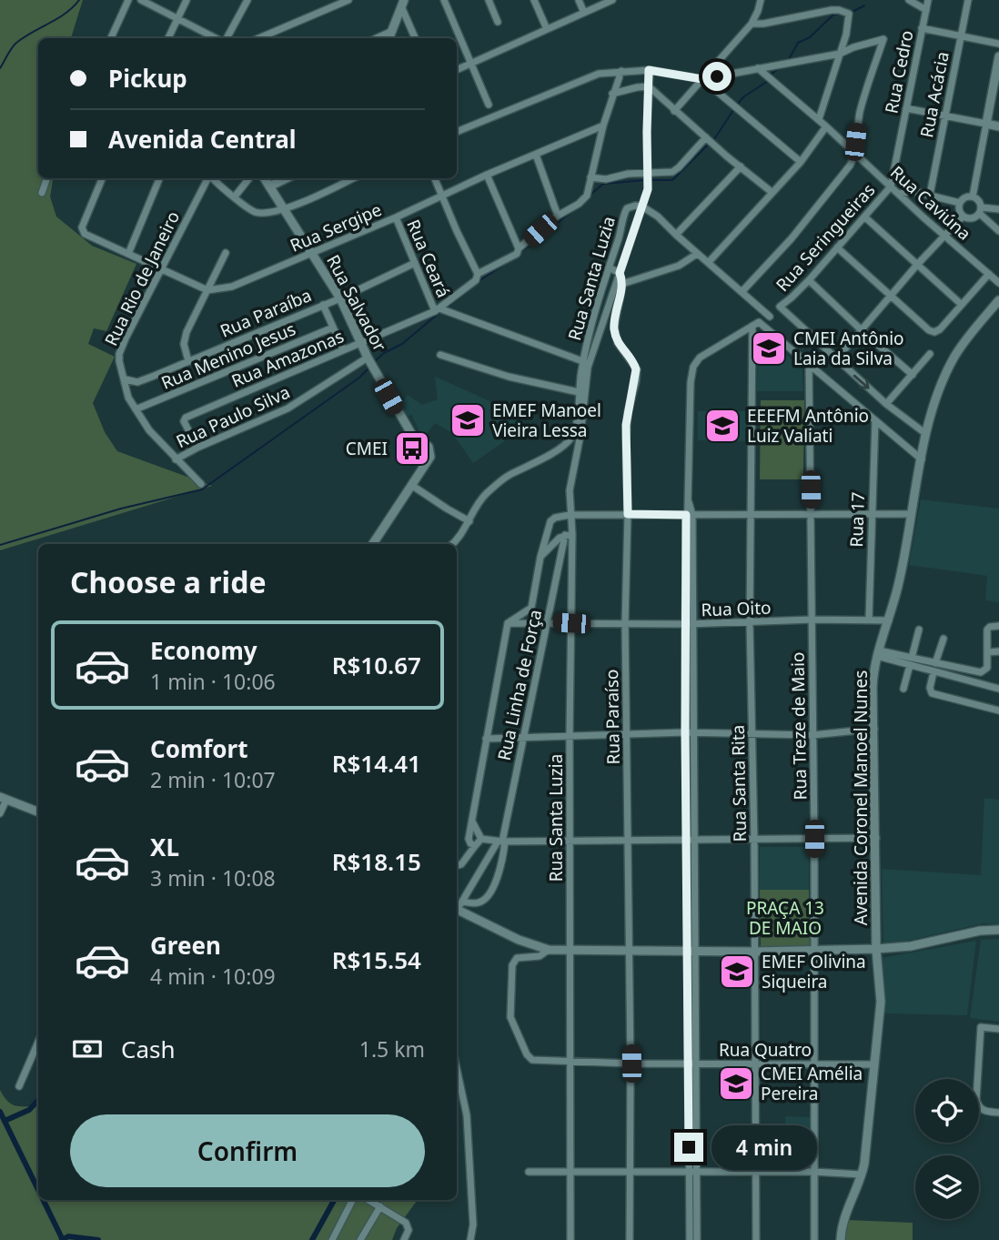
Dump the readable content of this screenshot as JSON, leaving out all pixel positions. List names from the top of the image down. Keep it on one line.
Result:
{"streets":{"street":["Rua Cedro","Rua Acácia","Rua Caviúna","Rua Sergipe","Rua Seringueiras","Rua Ceará","Rua Rio de Janeiro","Rua Santa Luzia","Rua Salvador","Rua Paraíba","Rua Menino Jesus","Rua Amazonas","Rua Paulo Silva","Rua 17","Rua Oito","Rua Linha de Força","Rua Paraíso","Rua Treze de Maio","Rua Santa Rita","Avenida Coronel Manoel Nunes","Rua Quatro"]},"crossings":[["Rua Cedro","Rua Caviúna"],["Rua Cedro","Rua Seringueiras"],["Rua Caviúna","Rua Seringueiras"],["Rua Sergipe","Rua Ceará"],["Rua Sergipe","Rua Salvador"],["Rua Ceará","Rua Paraíba"],["Rua Ceará","Rua Amazonas"],["Rua Rio de Janeiro","Rua Paraíba"],["Rua Rio de Janeiro","Rua Menino Jesus"],["Rua Rio de Janeiro","Rua Paulo Silva"],["Rua Santa Luzia","Rua Oito"],["Rua Santa Luzia","Rua Linha de Força"],["Rua Santa Luzia","Rua Quatro"],["Rua Salvador","Rua Paraíba"],["Rua Salvador","Rua Amazonas"],["Rua Salvador","Rua Paulo Silva"],["Rua Amazonas","Rua Paulo Silva"],["Rua 17","Rua Oito"],["Rua Oito","Rua Linha de Força"],["Rua Oito","Rua Paraíso"],["Rua Oito","Rua Treze de Maio"],["Rua Oito","Rua Santa Rita"],["Rua Oito","Avenida Coronel Manoel Nunes"],["Rua Paraíso","Rua Quatro"],["Rua Treze de Maio","Rua Quatro"],["Rua Santa Rita","Rua Quatro"],["Avenida Coronel Manoel Nunes","Rua Quatro"]],"parks":["PRAÇA 13 DE MAIO"],"places":{"school or university":["CMEI Antônio Laia da Silva","EMEF Manoel Vieira Lessa","EEEFM Antônio Luiz Valiati","EMEF Olivina Siqueira","CMEI Amélia Pereira"],"bus stop":["CMEI"]},"page":{"banner":["Pickup","Avenida Central"],"heading":"Choose a ride","list":[{"name":"Economy","note":"1 min · 10:06","value":"R$10.67"},{"name":"Comfort","note":"2 min · 10:07","value":"R$14.41"},{"name":"XL","note":"3 min · 10:08","value":"R$18.15"},{"name":"Green","note":"4 min · 10:09","value":"R$15.54"}],"pay":["Cash","1.5 km"],"buttons":"Confirm","bubble":"4 min"}}
